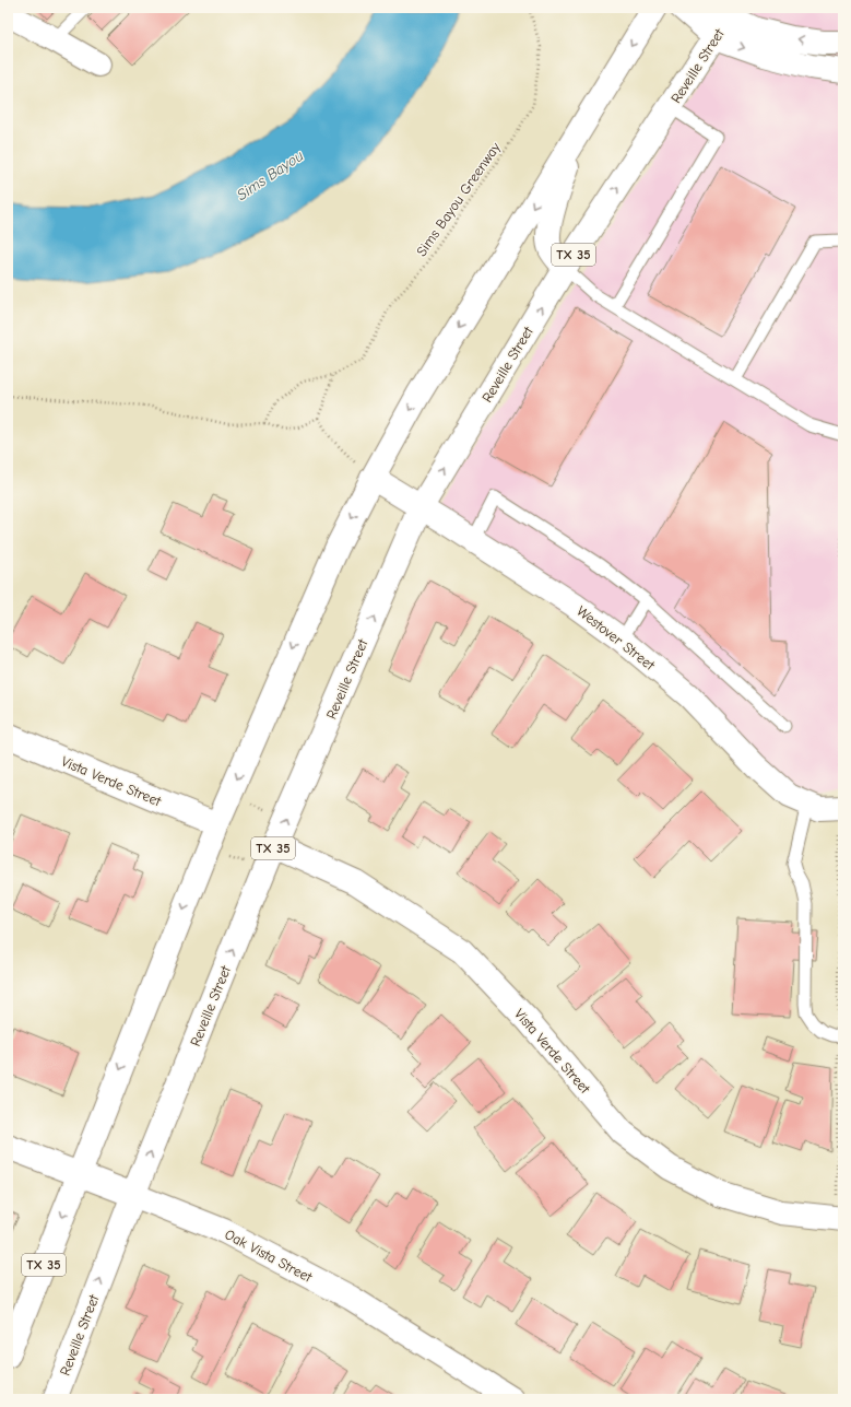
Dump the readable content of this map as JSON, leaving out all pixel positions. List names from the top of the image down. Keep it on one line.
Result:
{"streets":{"main road":["Reveille Street","TX 35","Westover Street","Vista Verde Street","Oak Vista Street"],"path":["Sims Bayou Greenway"]},"crossings":[["Reveille Street","Westover Street"],["Reveille Street","Vista Verde Street"],["Reveille Street","Oak Vista Street"],["TX 35","Westover Street"],["TX 35","Vista Verde Street"],["TX 35","Oak Vista Street"]],"water":["Sims Bayou"]}
